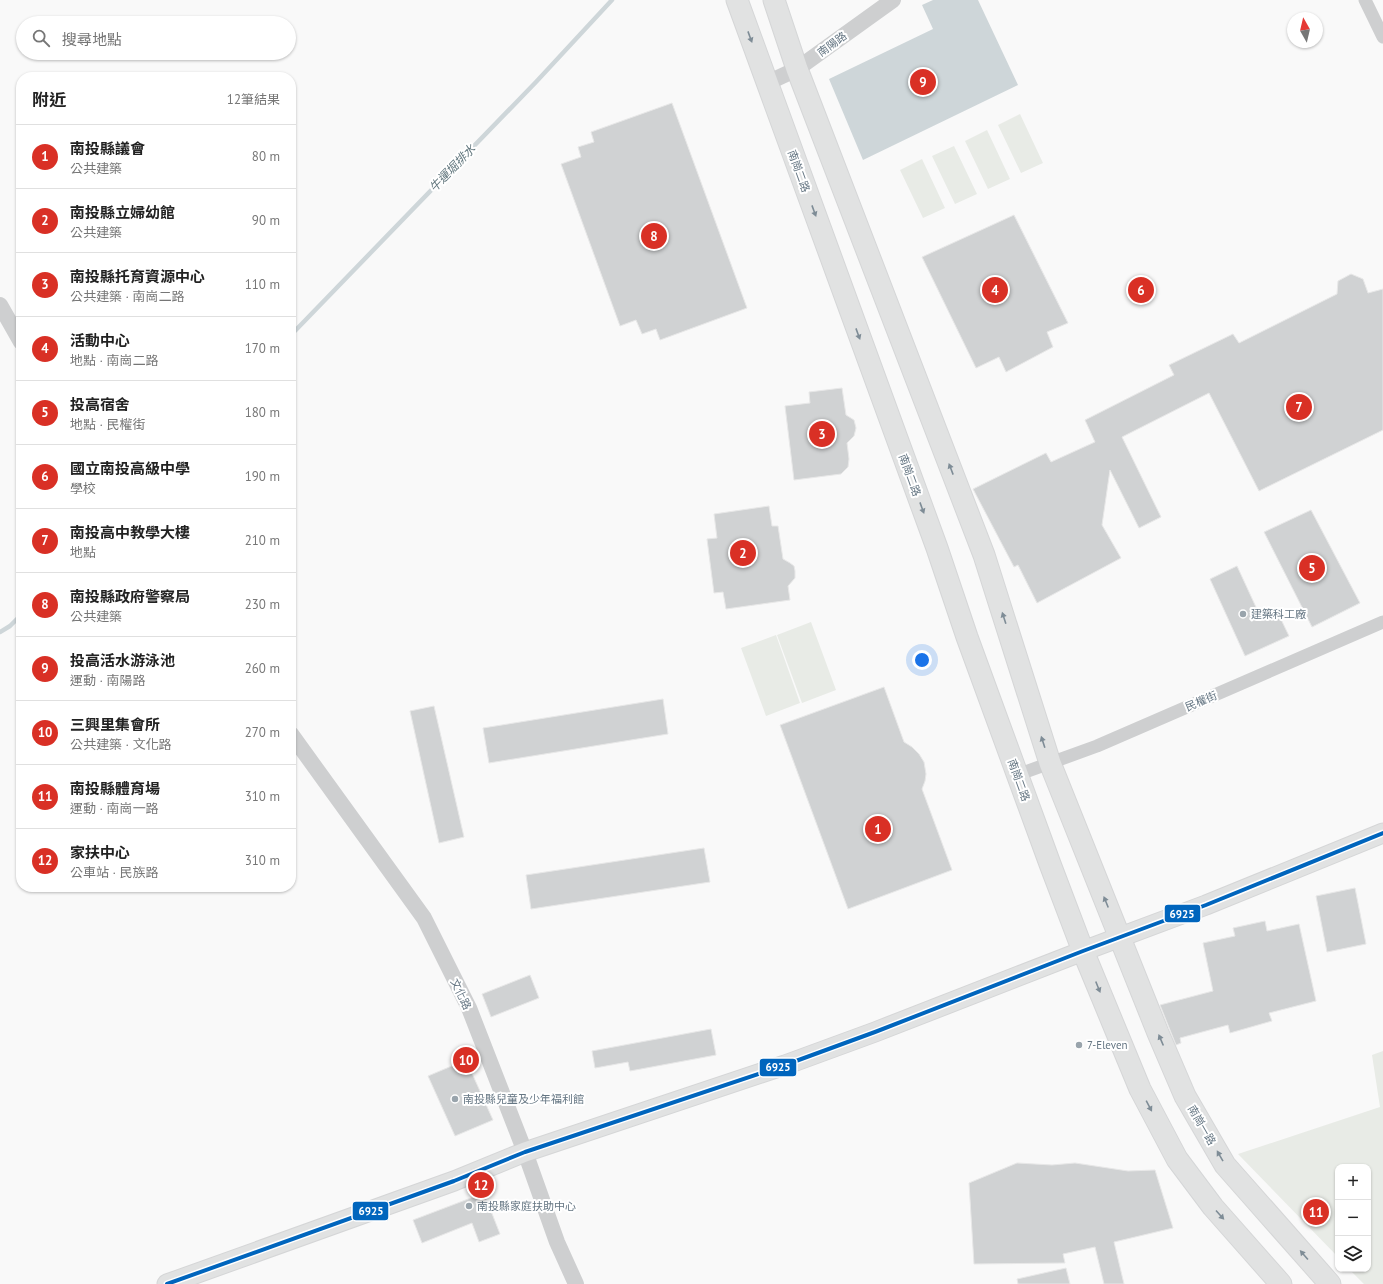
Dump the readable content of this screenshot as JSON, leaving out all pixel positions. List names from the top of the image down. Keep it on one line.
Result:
{"streets":{"main road":["南崗二路","南崗一路"],"street":["南陽路","民權街","文化路"]},"crossings":[["南陽路","南崗二路"],["南崗二路","民權街"]],"water":["牛運堀排水"],"places":["建築科工廠","7-Eleven","南投縣兒童及少年福利館","南投縣家庭扶助中心"],"lines":["transit line 6925"],"north":"top","page":{"search":"搜尋地點","pins":["9","8","4","6","7","3","2","5","1","10","12","11"],"heading":["附近","12筆結果"],"list":[{"mark":"1","name":"南投縣議會","note":"公共建築","value":"80 m"},{"mark":"2","name":"南投縣立婦幼館","note":"公共建築","value":"90 m"},{"mark":"3","name":"南投縣托育資源中心","note":"公共建築 · 南崗二路","value":"110 m"},{"mark":"4","name":"活動中心","note":"地點 · 南崗二路","value":"170 m"},{"mark":"5","name":"投高宿舍","note":"地點 · 民權街","value":"180 m"},{"mark":"6","name":"國立南投高級中學","note":"學校","value":"190 m"},{"mark":"7","name":"南投高中教學大樓","note":"地點","value":"210 m"},{"mark":"8","name":"南投縣政府警察局","note":"公共建築","value":"230 m"},{"mark":"9","name":"投高活水游泳池","note":"運動 · 南陽路","value":"260 m"},{"mark":"10","name":"三興里集會所","note":"公共建築 · 文化路","value":"270 m"},{"mark":"11","name":"南投縣體育場","note":"運動 · 南崗一路","value":"310 m"},{"mark":"12","name":"家扶中心","note":"公車站 · 民族路","value":"310 m"}],"map_buttons":["+","−"]}}
